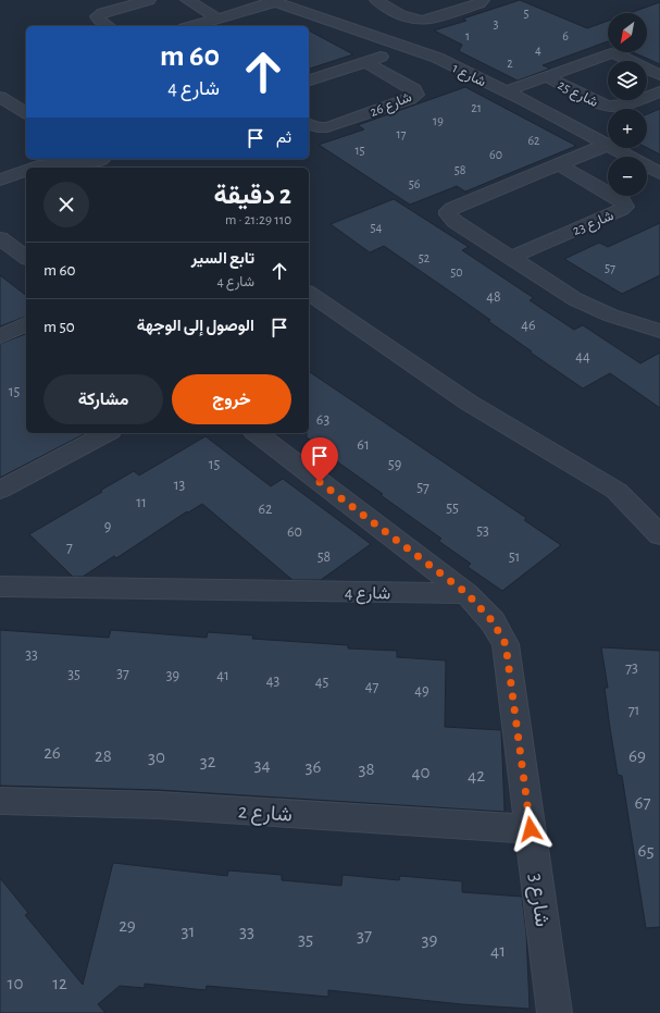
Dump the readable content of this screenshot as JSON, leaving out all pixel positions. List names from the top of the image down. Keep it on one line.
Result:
{"streets":{"street":["شارع 1","شارع 25","شارع 26","شارع 23","شارع 4","شارع 2","شارع 3"]},"crossings":[["شارع 1","شارع 25"],["شارع 4","شارع 3"],["شارع 2","شارع 3"]],"house_numbers":["5","3","1","6","4","2","21","19","17","62","15","60","58","56","54","52","57","50","48","46","44","15","63","61","15","59","13","57","11","55","62","9","53","60","7","58","51","33","73","37","35","39","41","43","45","47","49","71","26","28","69","30","32","34","36","38","40","42","67","65","29","31","33","37","35","39","41","10","12"],"north":"bottom left","page":{"map_buttons":["+","−"],"turn":["60 m","شارع 4"],"then":"ثم","heading":["2 دقيقة","110 m · 21:29"],"list":[{"name":"تابع السير","note":"شارع 4","value":"60 m"},{"name":"الوصول إلى الوجهة","value":"50 m"}],"buttons":["خروج","مشاركة"]}}
